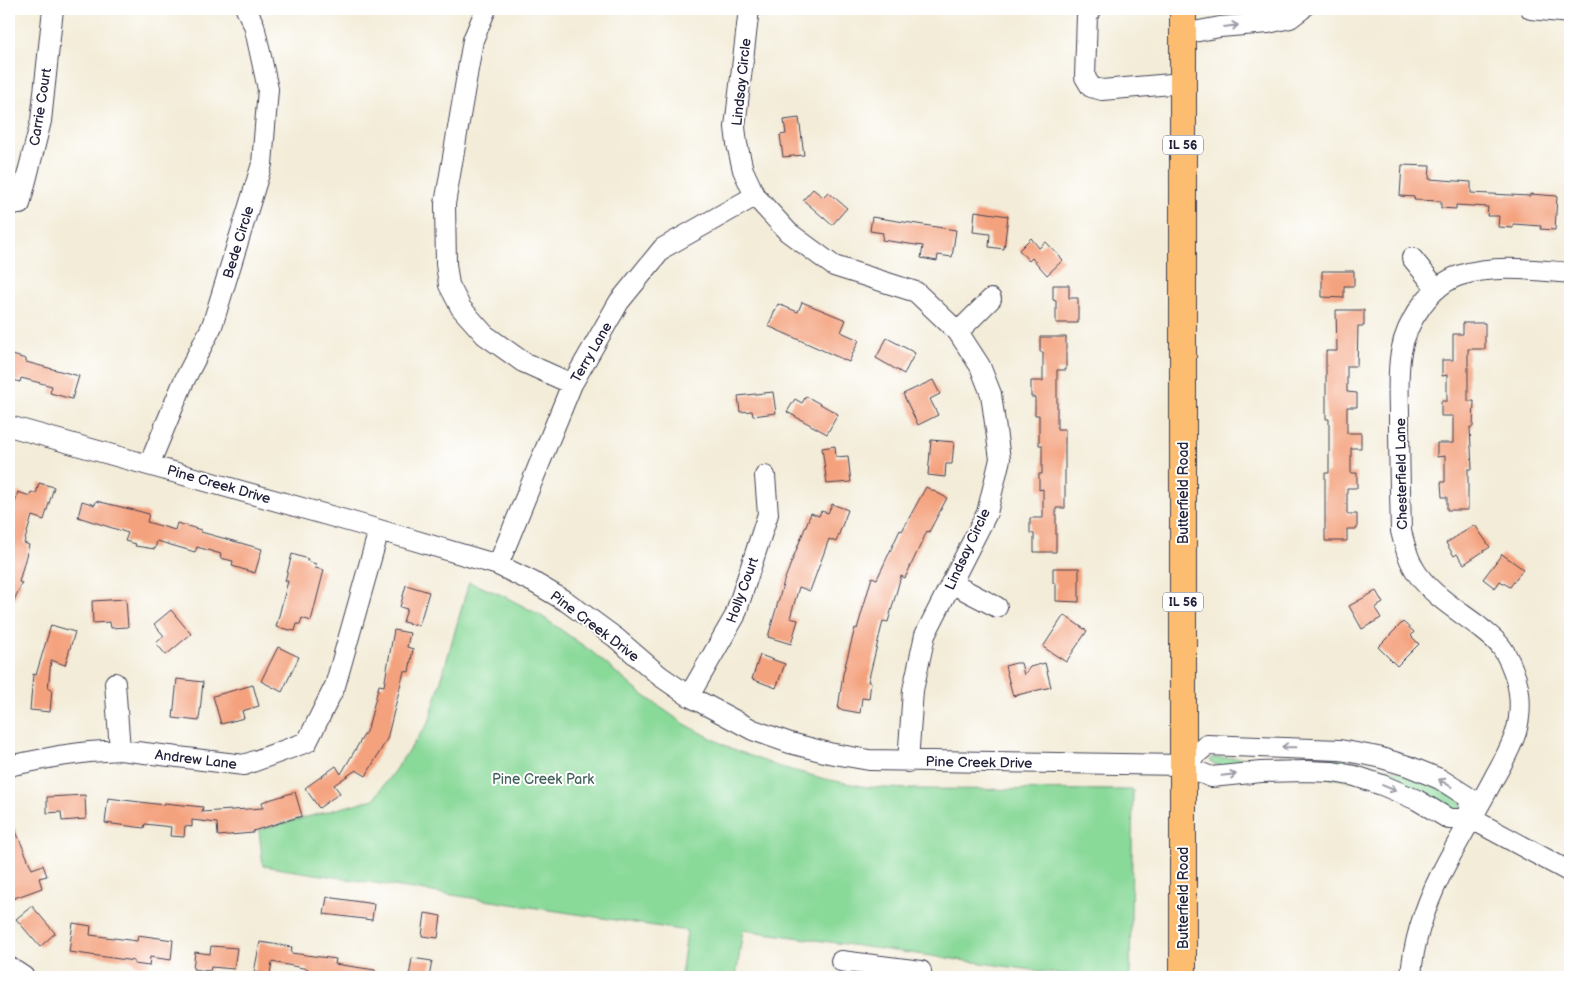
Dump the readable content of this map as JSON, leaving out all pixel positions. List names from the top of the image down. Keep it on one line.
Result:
{"streets":{"main road":["IL 56","Butterfield Road"],"street":["Lindsay Circle","Carrie Court","Bede Circle","Terry Lane","Chesterfield Lane","Pine Creek Drive","Holly Court","Andrew Lane"]},"crossings":[["Lindsay Circle","Terry Lane"],["Lindsay Circle","Pine Creek Drive"],["Bede Circle","Pine Creek Drive"],["Terry Lane","Pine Creek Drive"],["Chesterfield Lane","Pine Creek Drive"],["Pine Creek Drive","Butterfield Road"],["Pine Creek Drive","Holly Court"],["Pine Creek Drive","Andrew Lane"]],"parks":["Pine Creek Park"]}
